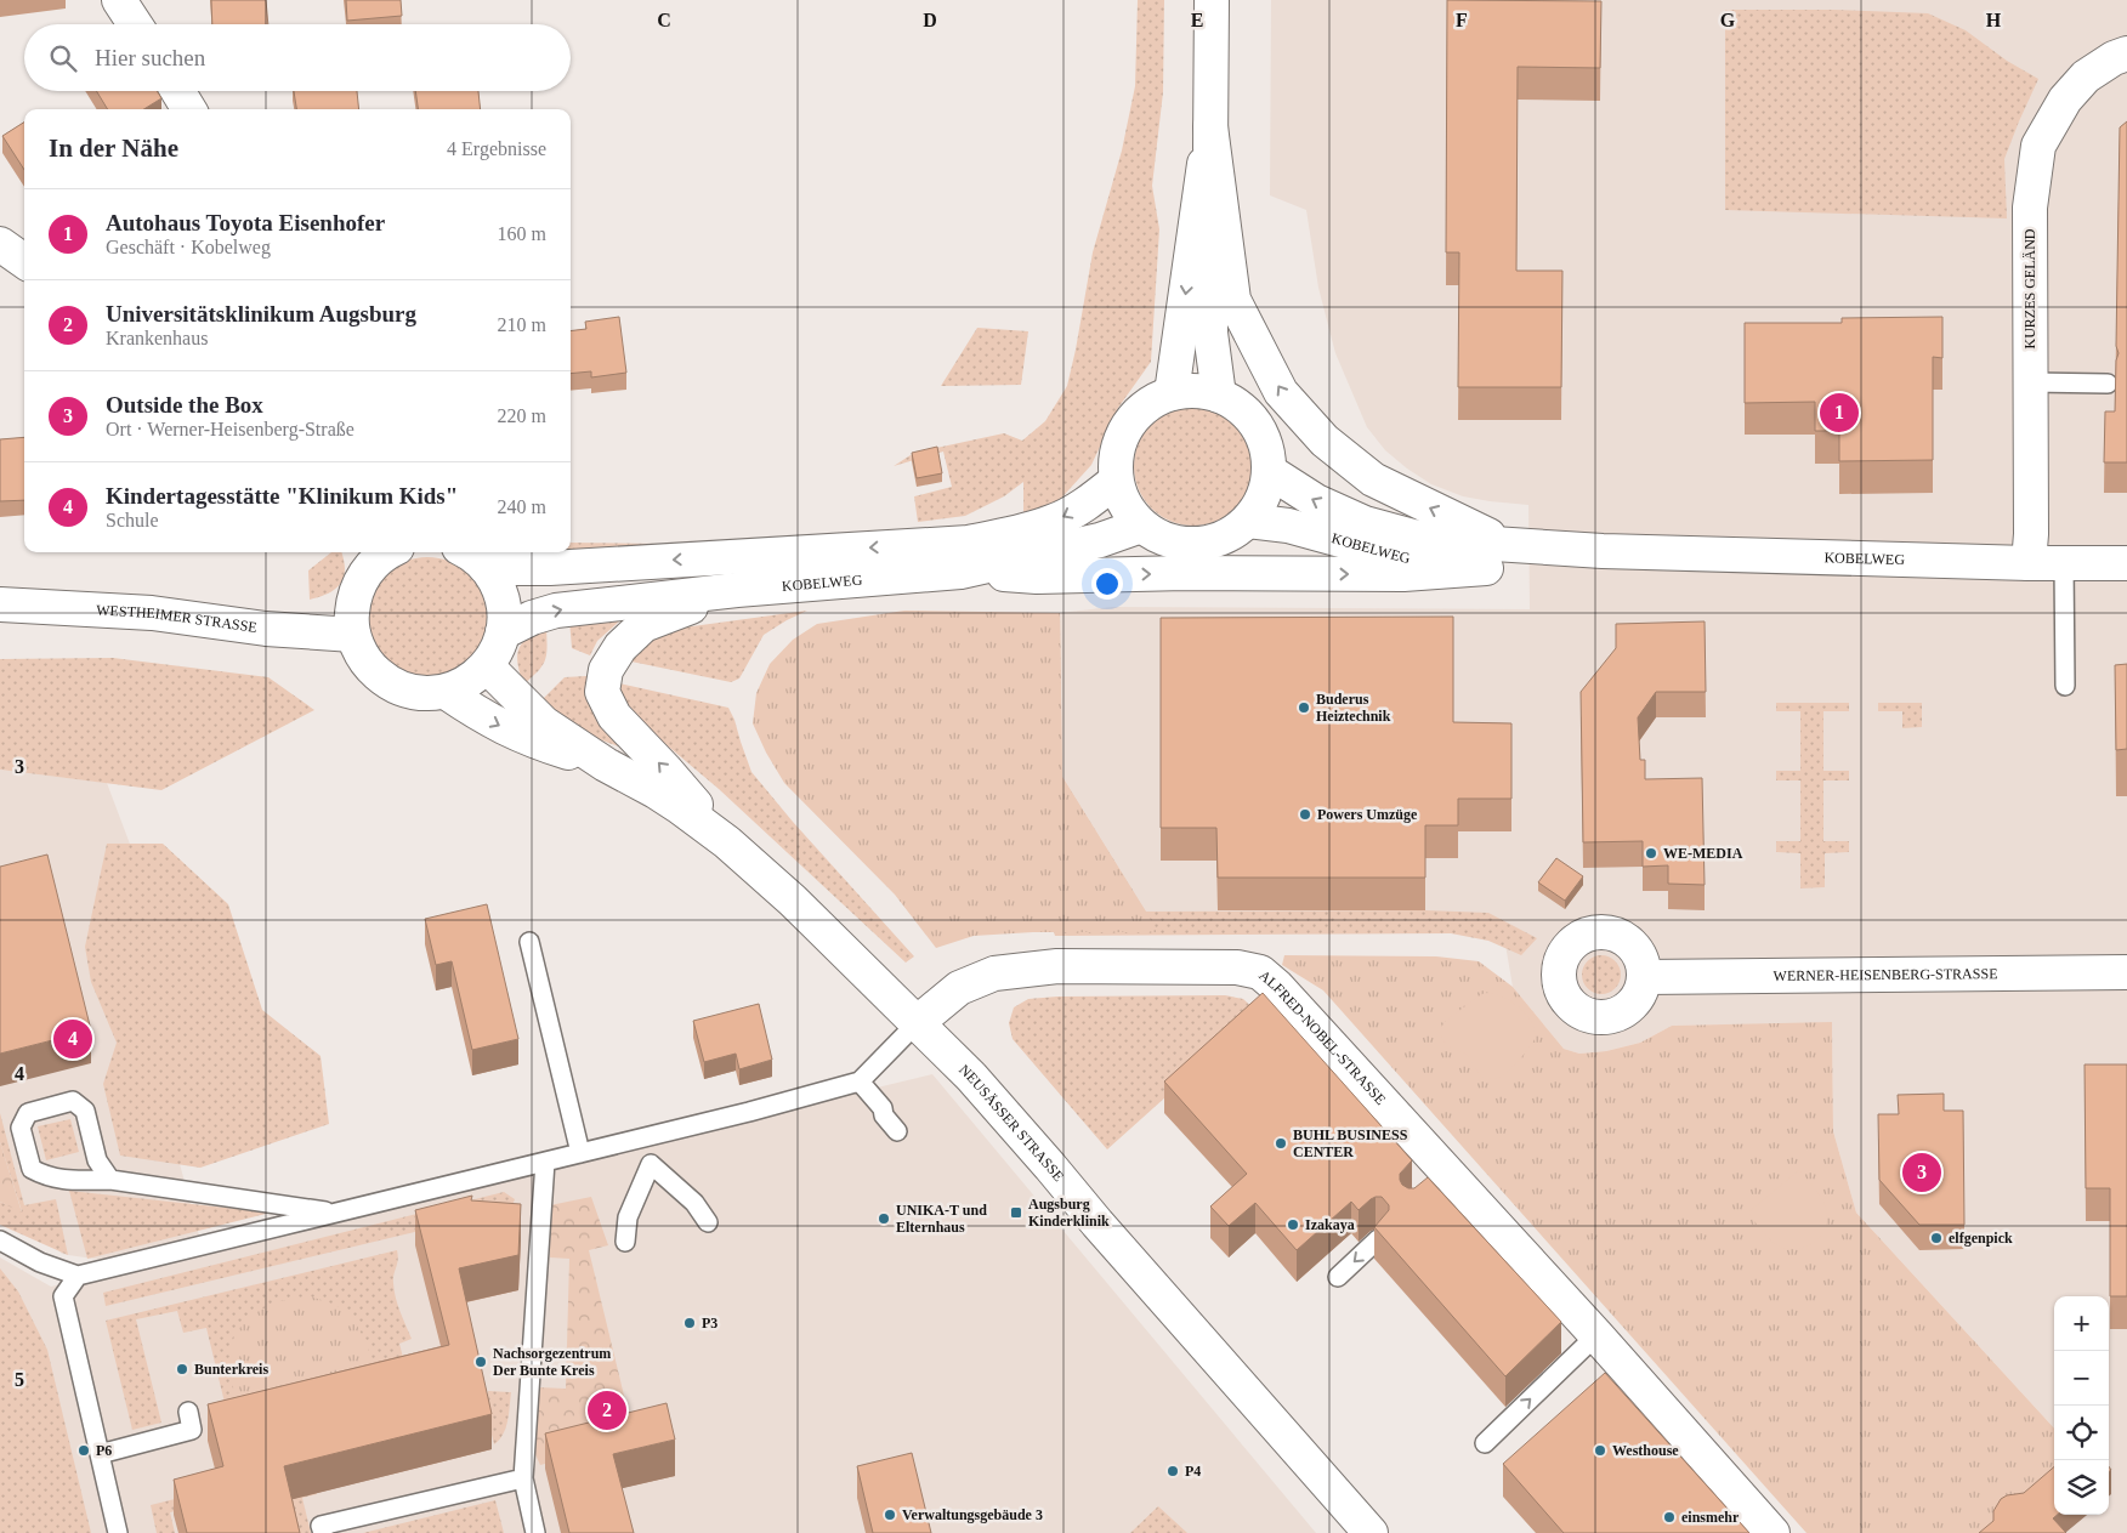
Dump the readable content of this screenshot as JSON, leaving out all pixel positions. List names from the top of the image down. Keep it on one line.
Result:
{"streets":{"main road":["KURZES GELÄND","KOBELWEG","WESTHEIMER STRASSE","WERNER-HEISENBERG-STRASSE","ALFRED-NOBEL-STRASSE","NEUSÄSSER STRASSE"]},"crossings":[["KURZES GELÄND","KOBELWEG"],["ALFRED-NOBEL-STRASSE","NEUSÄSSER STRASSE"]],"places":{"other":["Buderus Heiztechnik","Powers Umzüge","WE-MEDIA","BUHL BUSINESS CENTER","UNIKA-T und Elternhaus","Izakaya","elfgenpick","P3","Nachsorgezentrum Der Bunte Kreis","Bunterkreis","P6","Westhouse","P4","Verwaltungsgebäude 3","einsmehr"],"transit":["Augsburg Kinderklinik"]},"page":{"search":"Hier suchen","heading":["In der Nähe","4 Ergebnisse"],"list":[{"mark":"1","name":"Autohaus Toyota Eisenhofer","note":"Geschäft · Kobelweg","value":"160 m"},{"mark":"2","name":"Universitätsklinikum Augsburg","note":"Krankenhaus","value":"210 m"},{"mark":"3","name":"Outside the Box","note":"Ort · Werner-Heisenberg-Straße","value":"220 m"},{"mark":"4","name":"Kindertagesstätte \"Klinikum Kids\"","note":"Schule","value":"240 m"}],"pins":["1","4","3","2"],"map_buttons":["+","−"]},"grid":{"columns":["C","D","E","F","G","H"],"rows":["3","4","5"]}}
